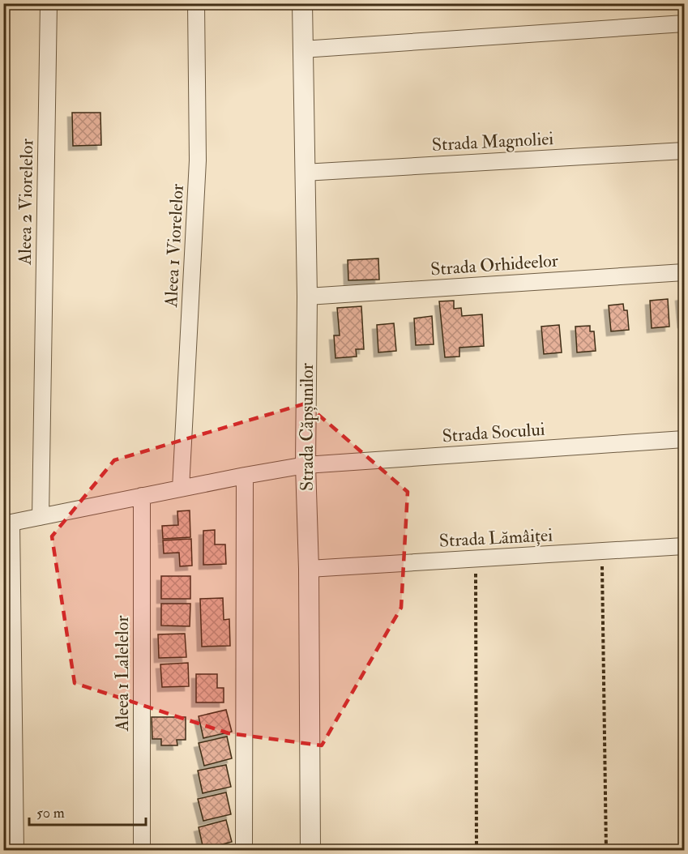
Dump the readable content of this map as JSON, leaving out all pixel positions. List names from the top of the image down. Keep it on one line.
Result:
{"streets":{"street":["Strada Magnoliei","Aleea 2 Viorelelor","Aleea 1 Viorelelor","Strada Orhideelor","Strada Căpșunilor","Strada Socului","Strada Lămâiței","Aleea 1 Lalelelor"]},"crossings":[["Strada Magnoliei","Strada Căpșunilor"],["Aleea 2 Viorelelor","Strada Socului"],["Aleea 1 Viorelelor","Strada Socului"],["Strada Orhideelor","Strada Căpșunilor"],["Strada Căpșunilor","Strada Socului"],["Strada Căpșunilor","Strada Lămâiței"],["Strada Socului","Aleea 1 Lalelelor"]],"scale_bar":"50 m"}
